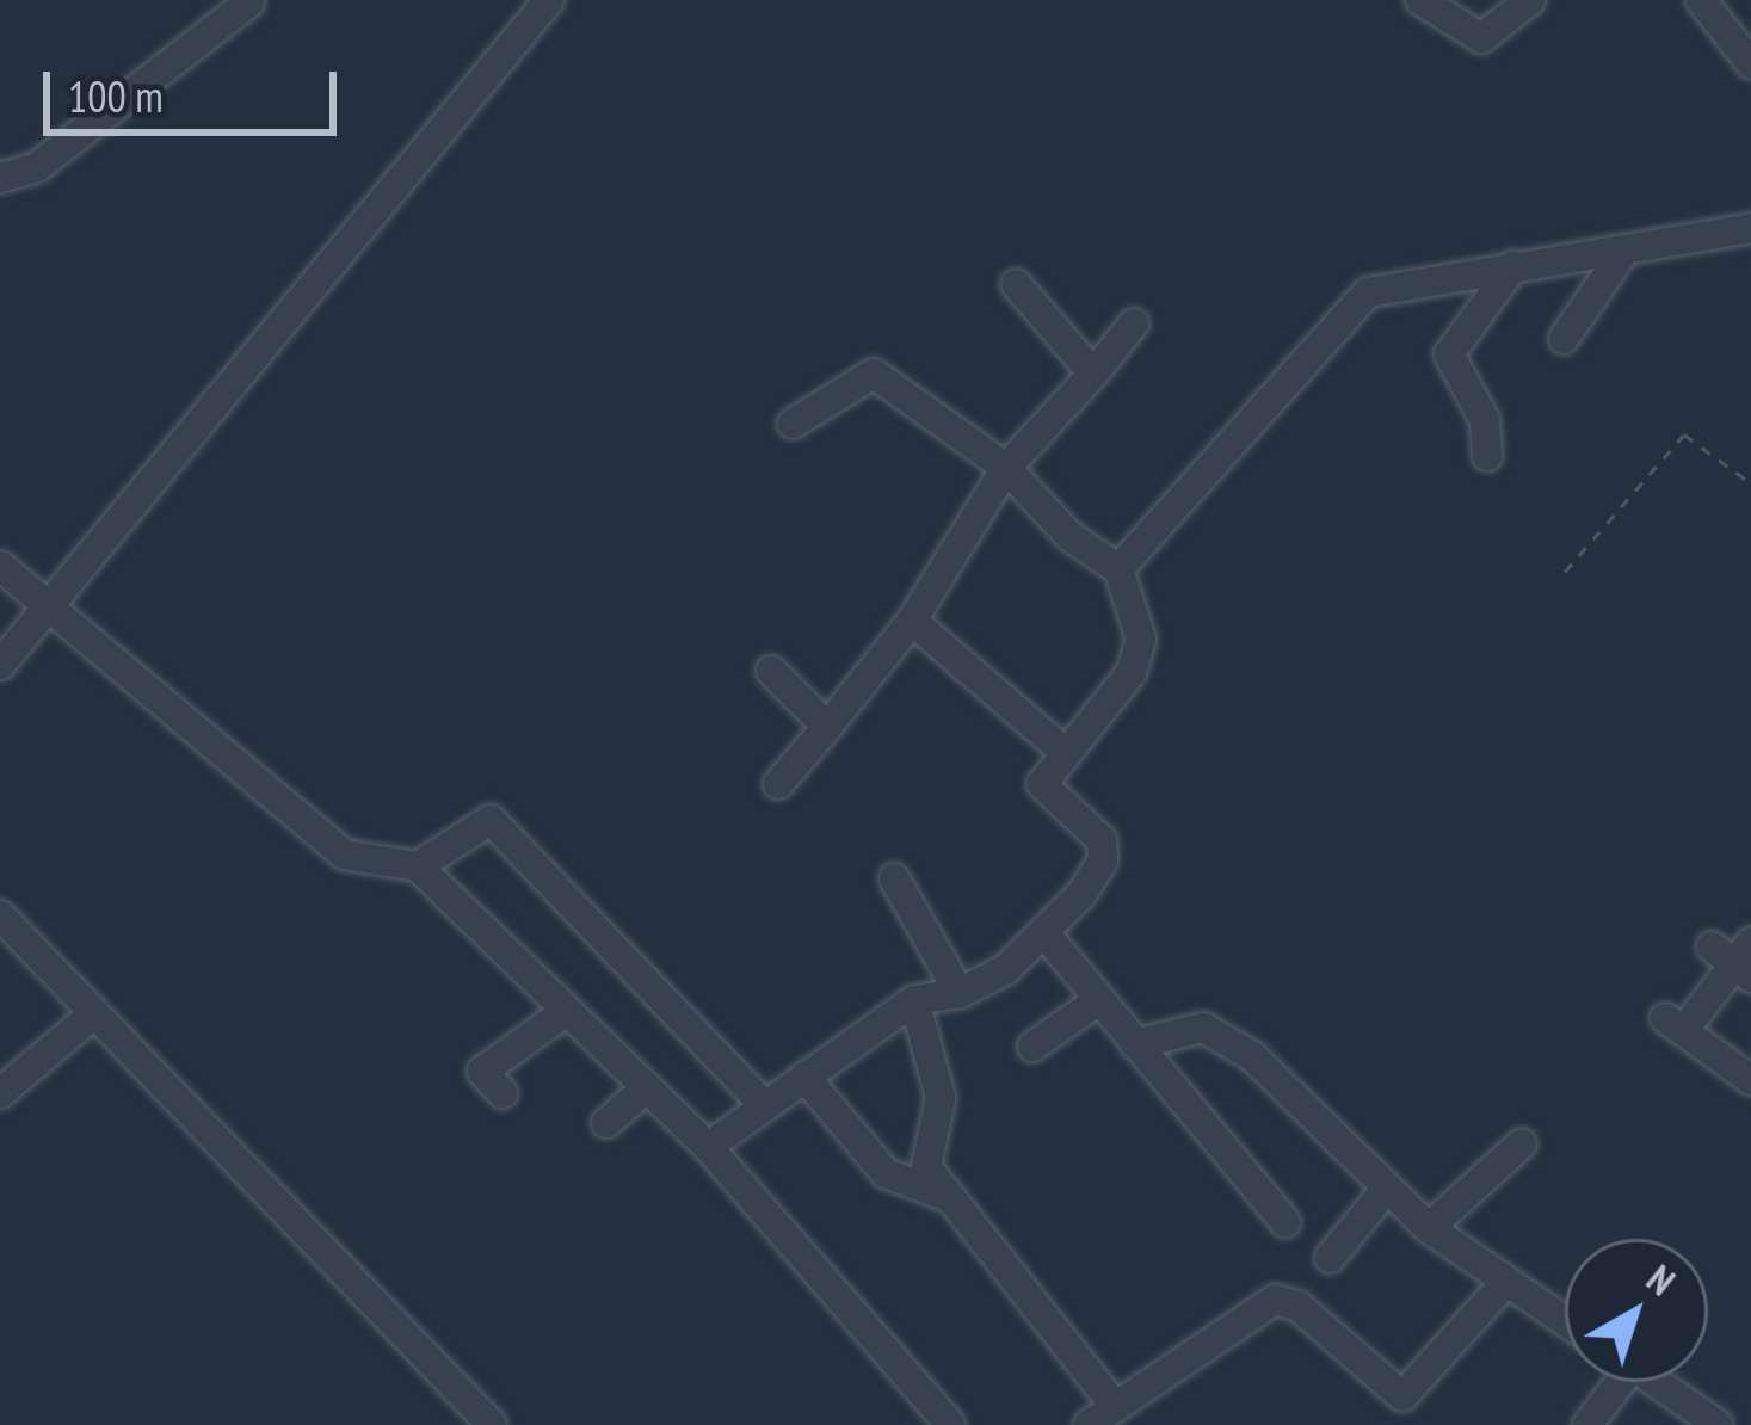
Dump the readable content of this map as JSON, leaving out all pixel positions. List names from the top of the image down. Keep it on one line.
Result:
{"scale_bar":"100 m","north":"top right"}
